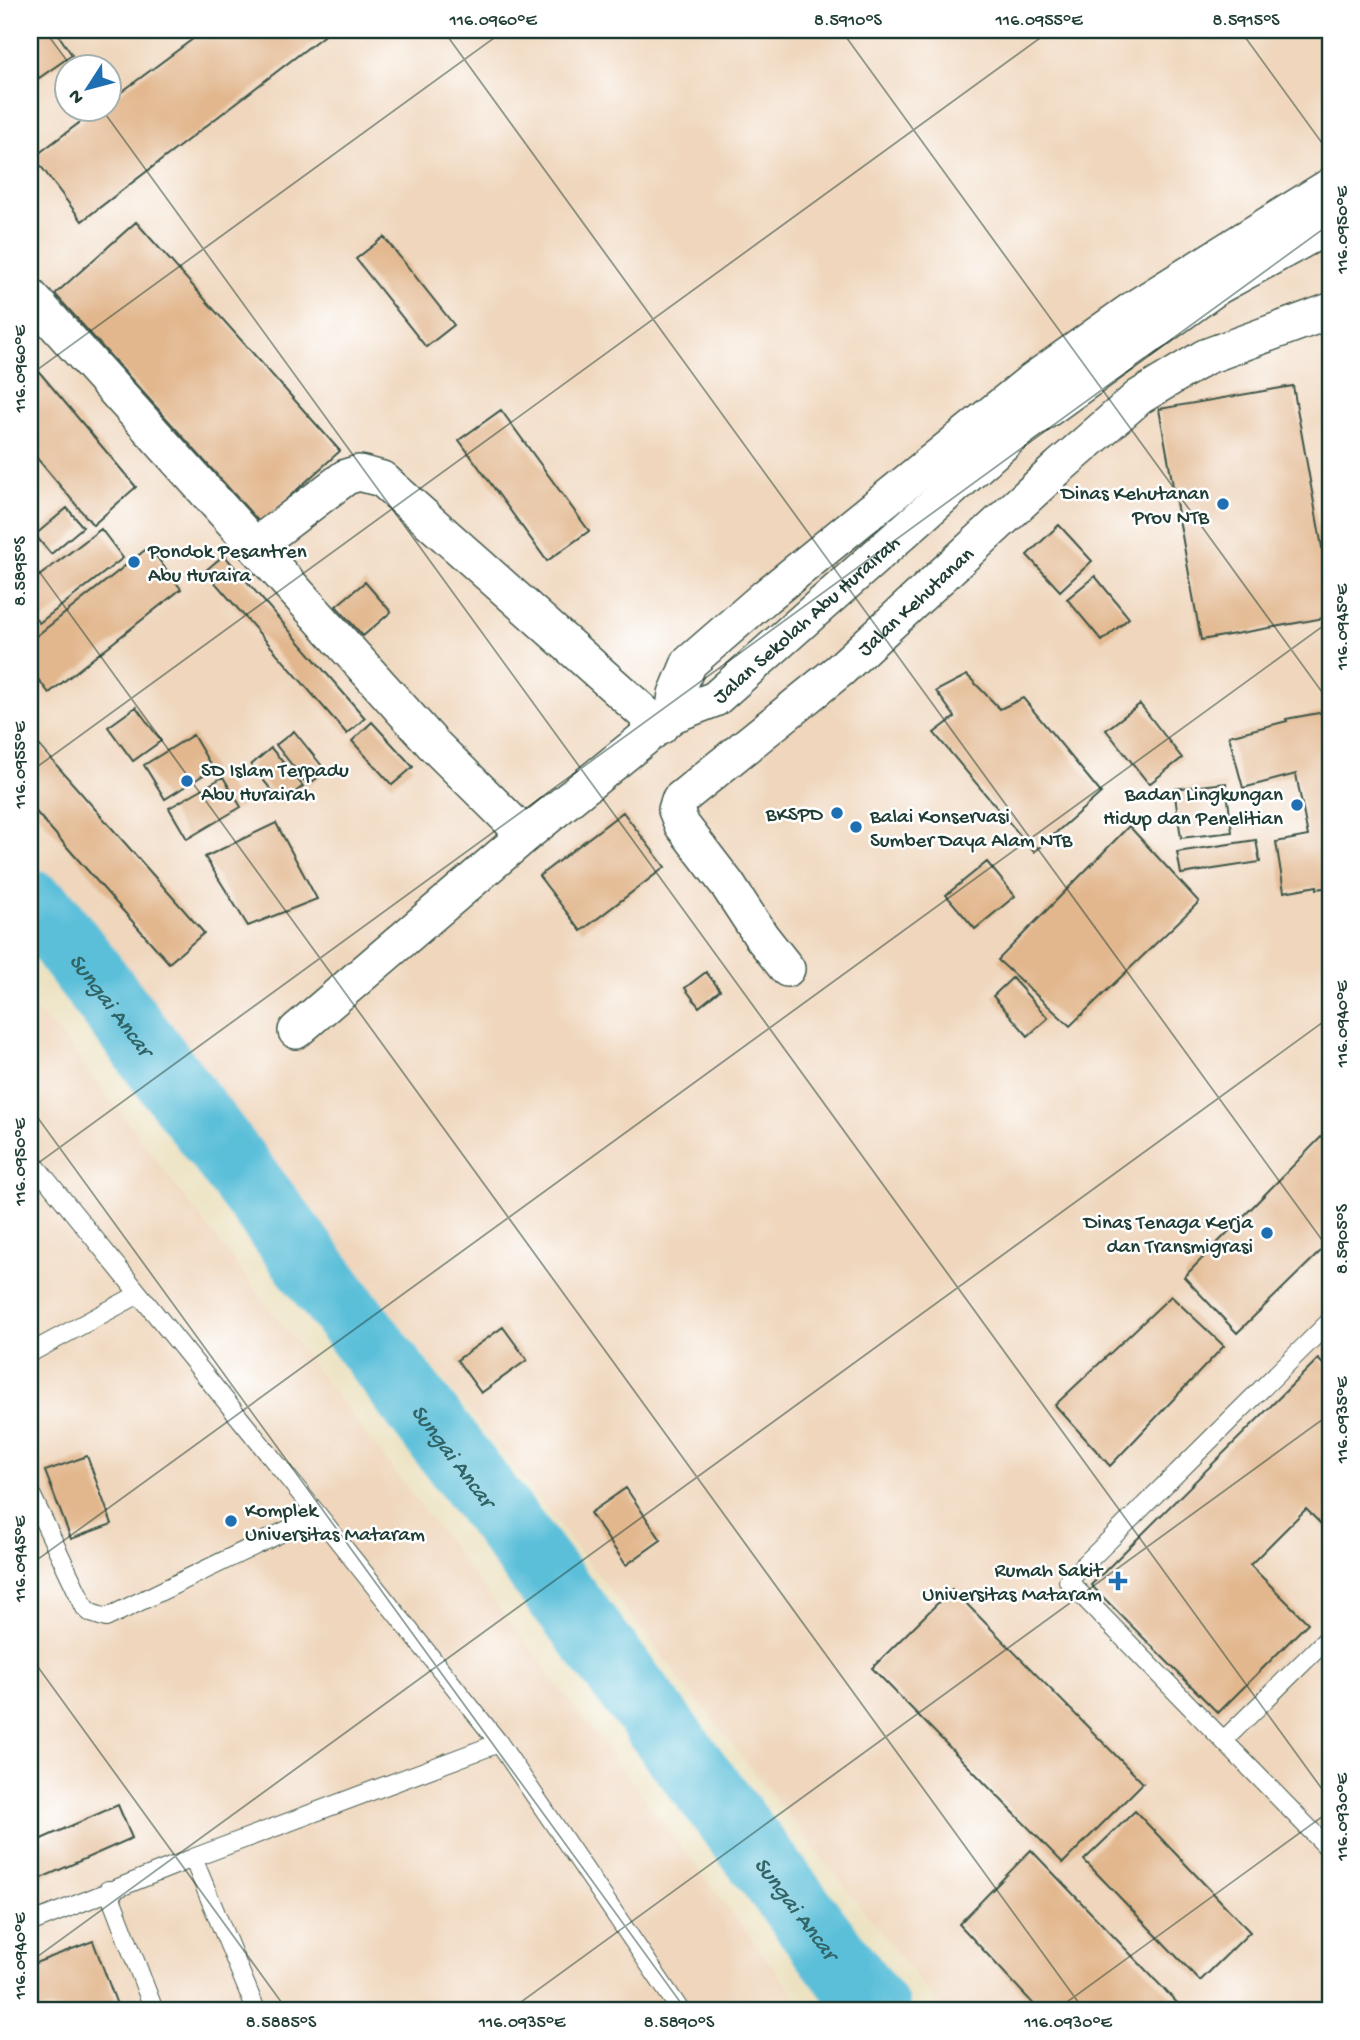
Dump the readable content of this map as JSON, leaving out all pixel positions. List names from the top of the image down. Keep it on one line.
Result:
{"streets":{"street":["Jalan Kehutanan","Jalan Sekolah Abu Hurairah"]},"water":["Sungai Ancar"],"places":{"other":["Dinas Kehutanan Prov NTB","Pondok Pesantren Abu Huraira","SD Islam Terpadu Abu Hurairah","Badan Lingkungan Hidup dan Penelitian","BKSPD","Balai Konservasi Sumber Daya Alam NTB","Dinas Tenaga Kerja dan Transmigrasi","Komplek Universitas Mataram"],"health":["Rumah Sakit Universitas Mataram"]},"north":"bottom left","coordinates":["116.0960°E","8.5910°S","116.0955°E","8.5915°S","116.0950°E","8.5895°S","116.0945°E","116.0940°E","8.5905°S","116.0935°E","116.0930°E","8.5885°S","8.5890°S"]}
